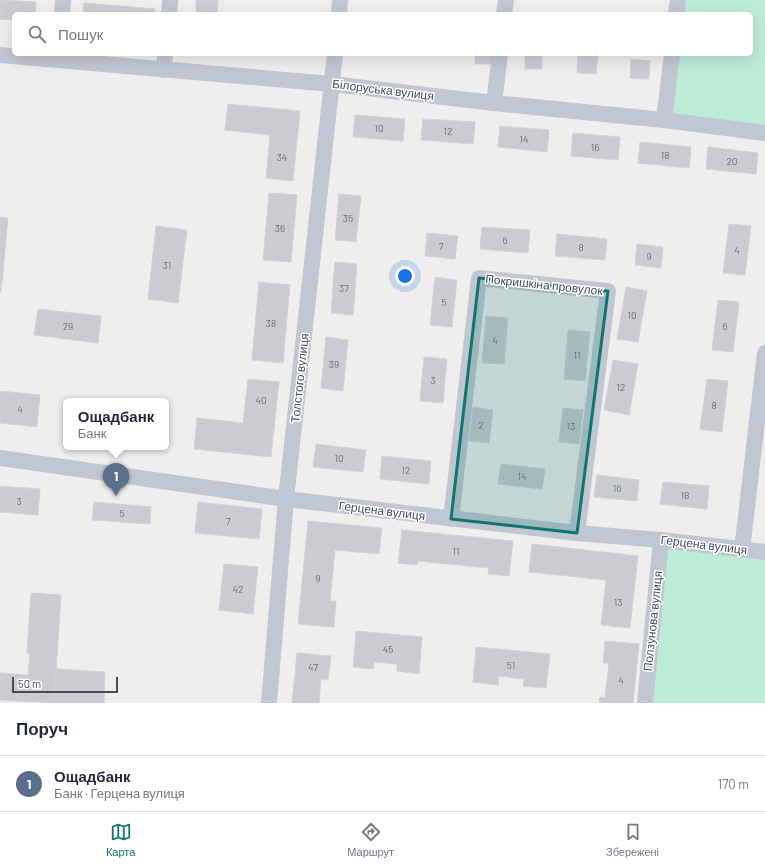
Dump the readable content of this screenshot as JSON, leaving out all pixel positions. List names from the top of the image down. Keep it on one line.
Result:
{"streets":{"street":["Білоруська вулиця","Покришкіна провулок","Толстого вулиця","Герцена вулиця","Ползунова вулиця"]},"crossings":[["Білоруська вулиця","Толстого вулиця"],["Покришкіна провулок","Герцена вулиця"],["Толстого вулиця","Герцена вулиця"],["Герцена вулиця","Ползунова вулиця"]],"house_numbers":["10","12","14","16","18","34","20","35","36","6","7","8","4","9","31","37","5","10","38","29","6","4","11","39","3","12","40","8","4","2","13","10","12","14","16","18","3","5","7","11","9","42","13","45","51","47","4"],"scale_bar":"50 m","page":{"search":"Пошук","popup":["Ощадбанк","Банк"],"pins":"1","scale":"50 m","heading":"Поруч","list":[{"mark":"1","name":"Ощадбанк","note":"Банк · Герцена вулиця","value":"170 m"}],"nav":["Карта","Маршрут","Збережені"]}}
